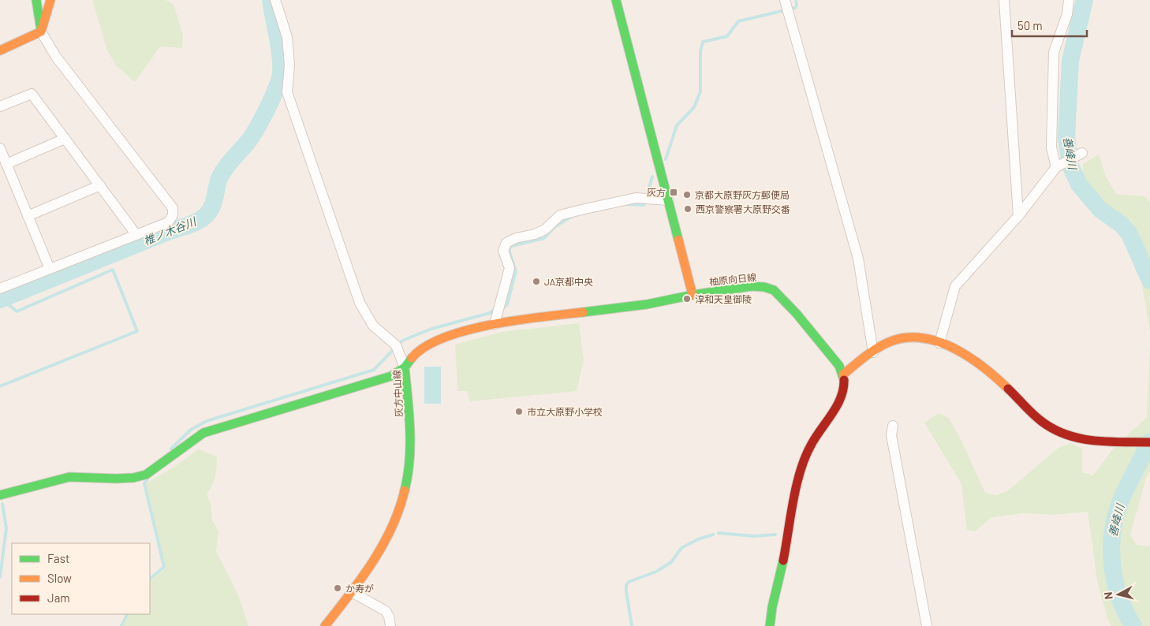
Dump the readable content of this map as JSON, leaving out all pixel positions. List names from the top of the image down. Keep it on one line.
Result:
{"streets":{"main road":["柚原向日線","灰方中山線"]},"crossings":[["柚原向日線","灰方中山線"]],"water":["善峰川","椎ノ木谷川"],"places":{"transit":["灰方"],"other":["京都大原野灰方郵便局","西京警察署大原野交番","JA京都中央","淳和天皇御陵","市立大原野小学校","か寿が"]},"legend":["Fast","Slow","Jam"],"scale_bar":"50 m","north":"left"}
